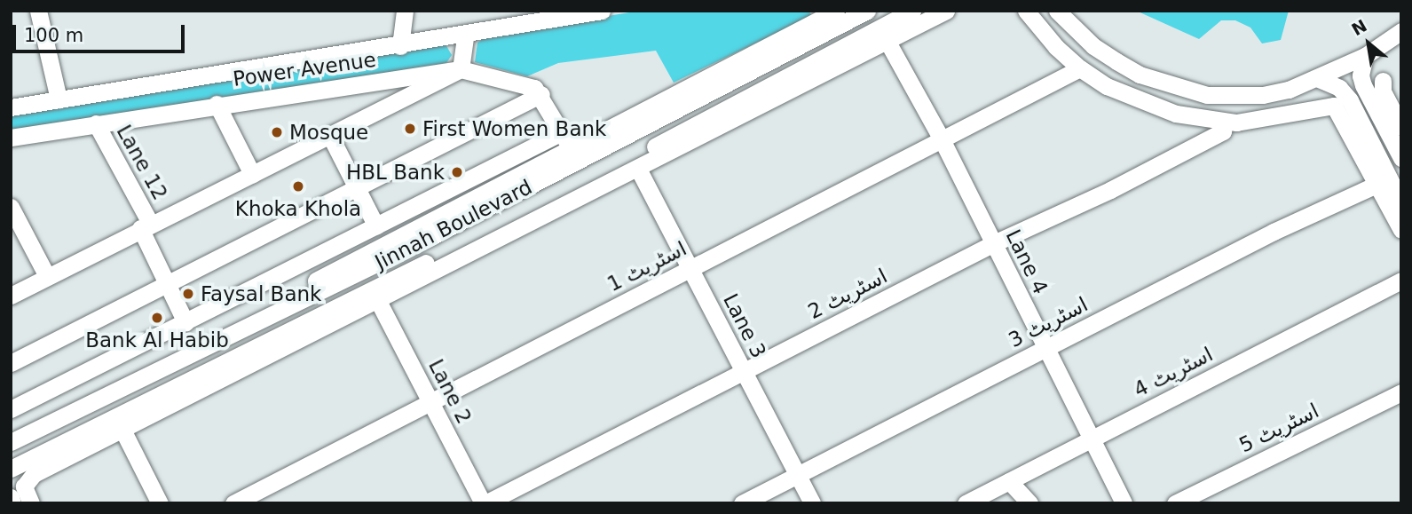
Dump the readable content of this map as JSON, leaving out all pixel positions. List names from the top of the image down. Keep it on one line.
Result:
{"streets":{"street":["Power Avenue","Lane 12","Jinnah Boulevard","Lane 4","اسٹریٹ 1","اسٹریٹ 2","اسٹریٹ 3","Lane 3","اسٹریٹ 4","Lane 2","اسٹریٹ 5"]},"crossings":[["Power Avenue","Lane 12"],["Lane 4","اسٹریٹ 1"],["Lane 4","اسٹریٹ 2"],["Lane 4","اسٹریٹ 3"],["Lane 4","اسٹریٹ 4"],["اسٹریٹ 1","Lane 3"],["اسٹریٹ 1","Lane 2"],["اسٹریٹ 2","Lane 3"],["اسٹریٹ 2","Lane 2"],["اسٹریٹ 3","Lane 3"]],"places":["First Women Bank","Mosque","HBL Bank","Khoka Khola","Faysal Bank","Bank Al Habib"],"scale_bar":"100 m","north":"top left"}
